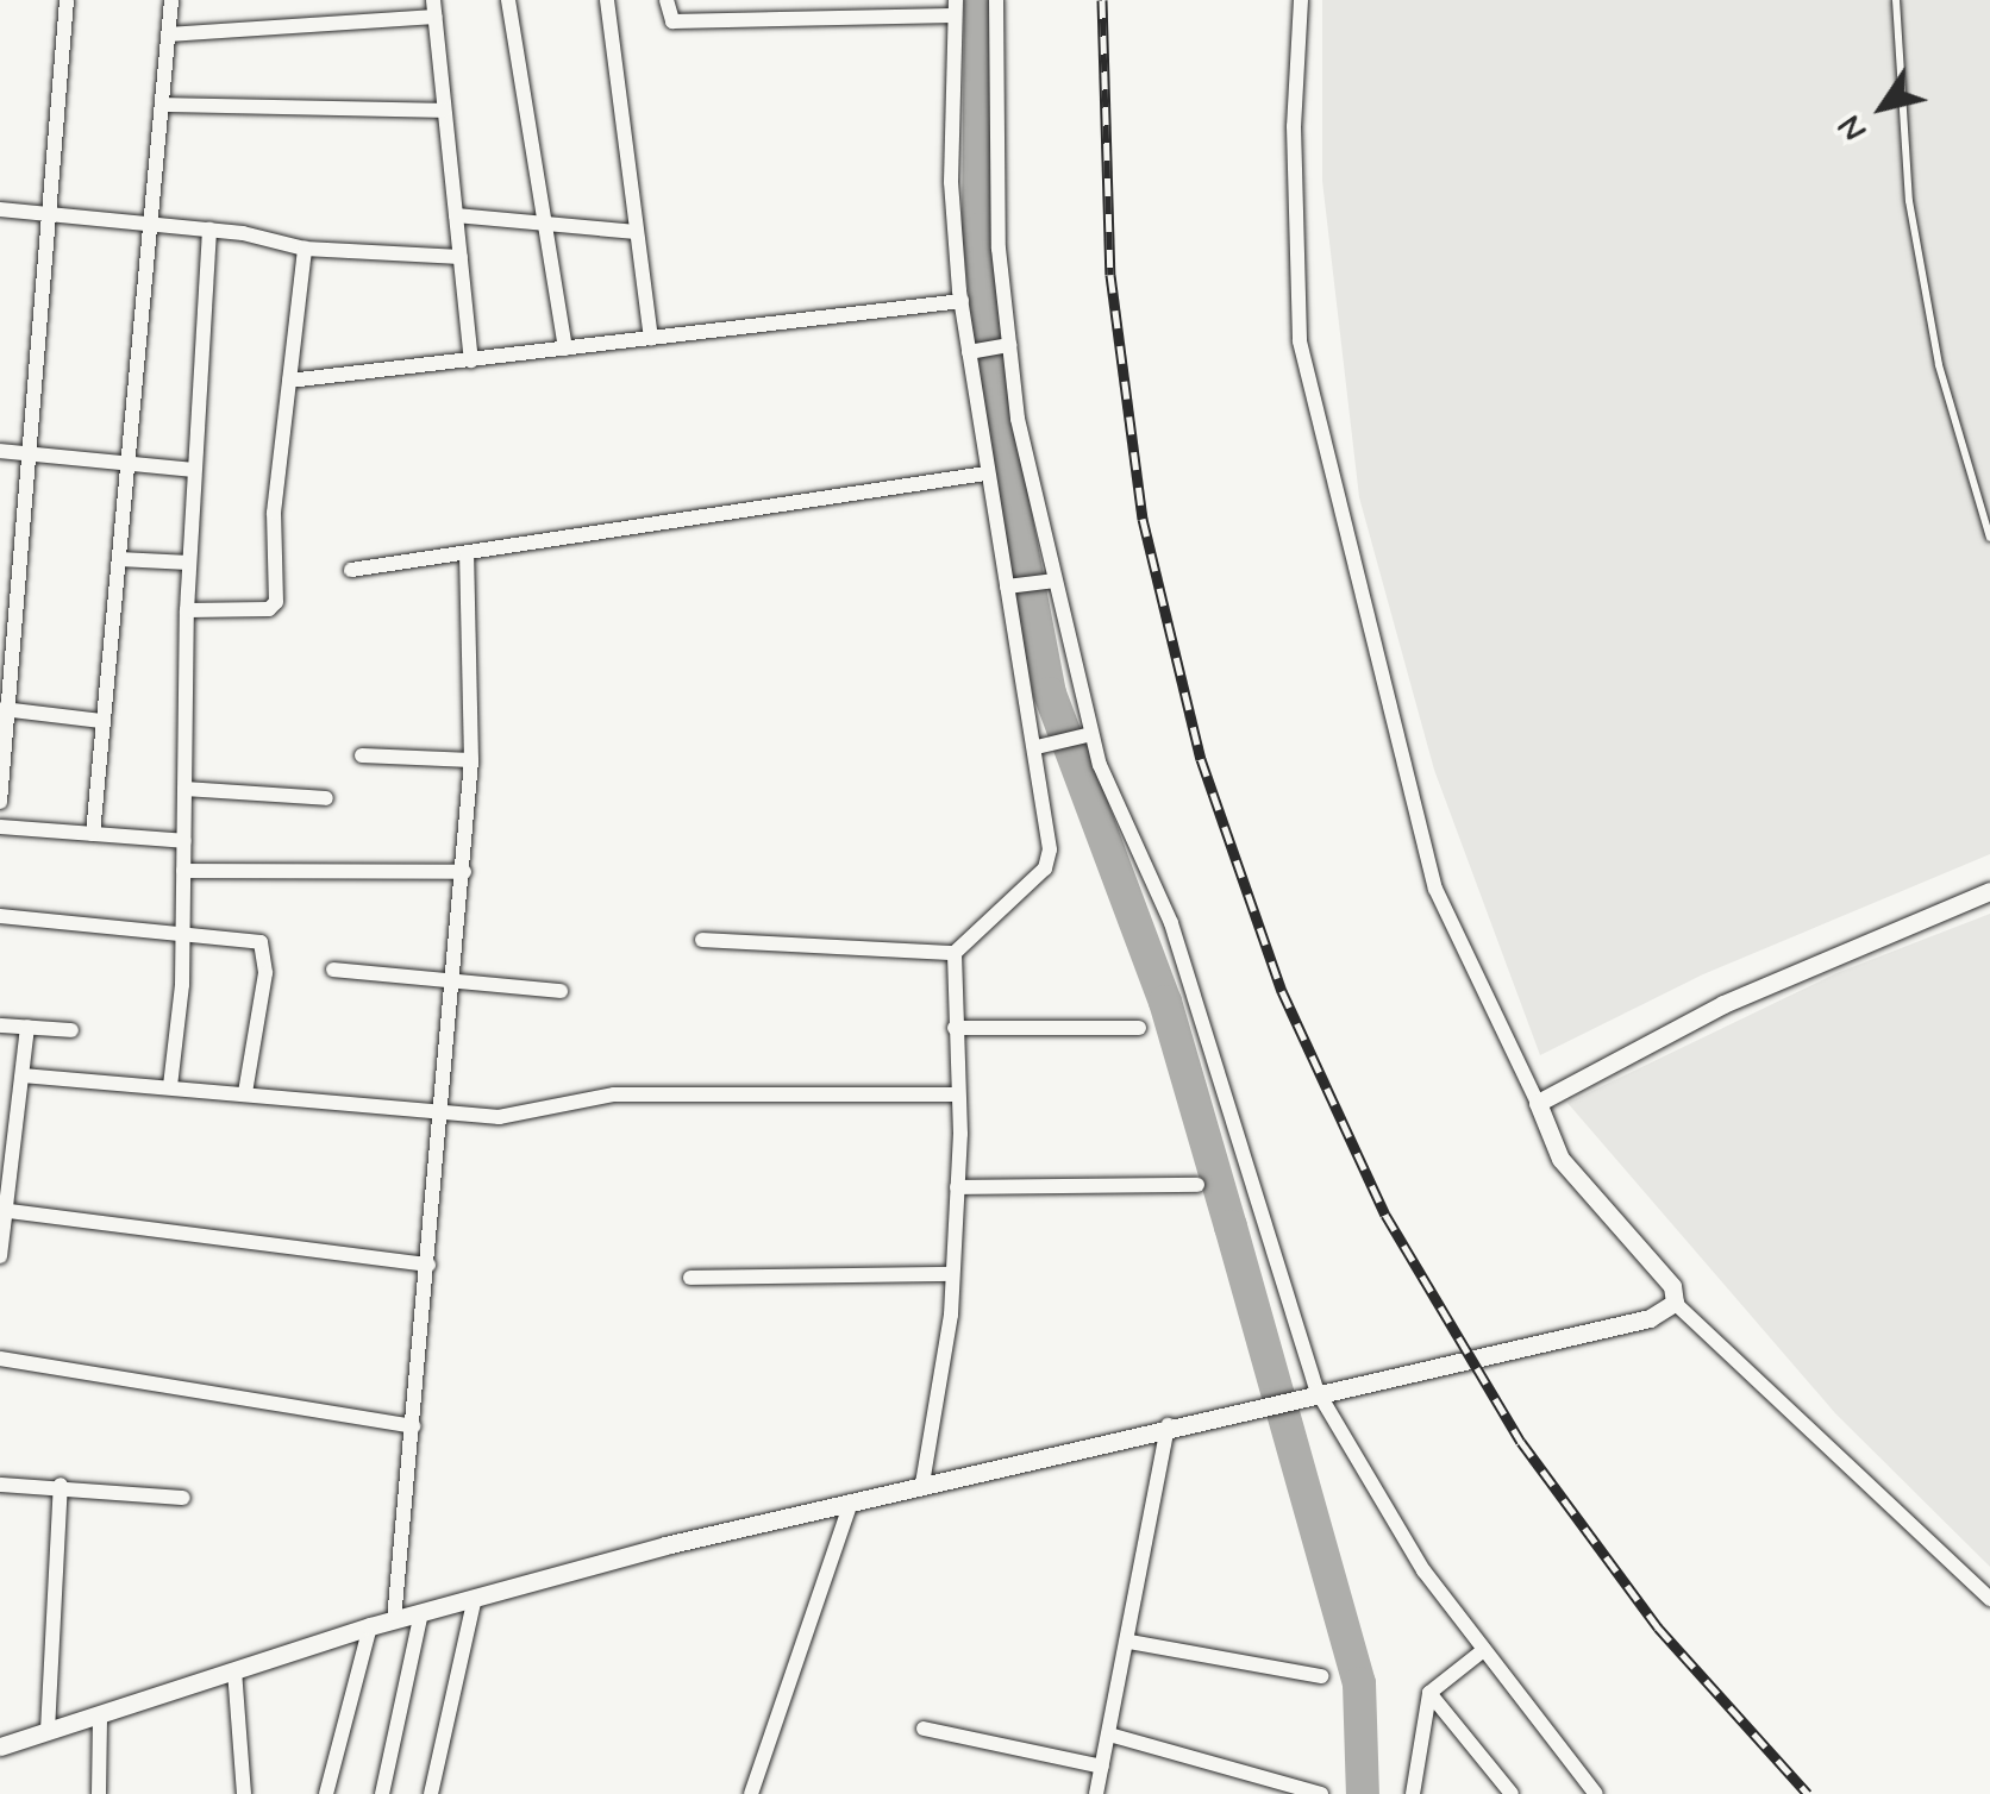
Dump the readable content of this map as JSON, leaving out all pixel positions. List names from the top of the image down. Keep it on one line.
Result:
{"north":"bottom left"}
